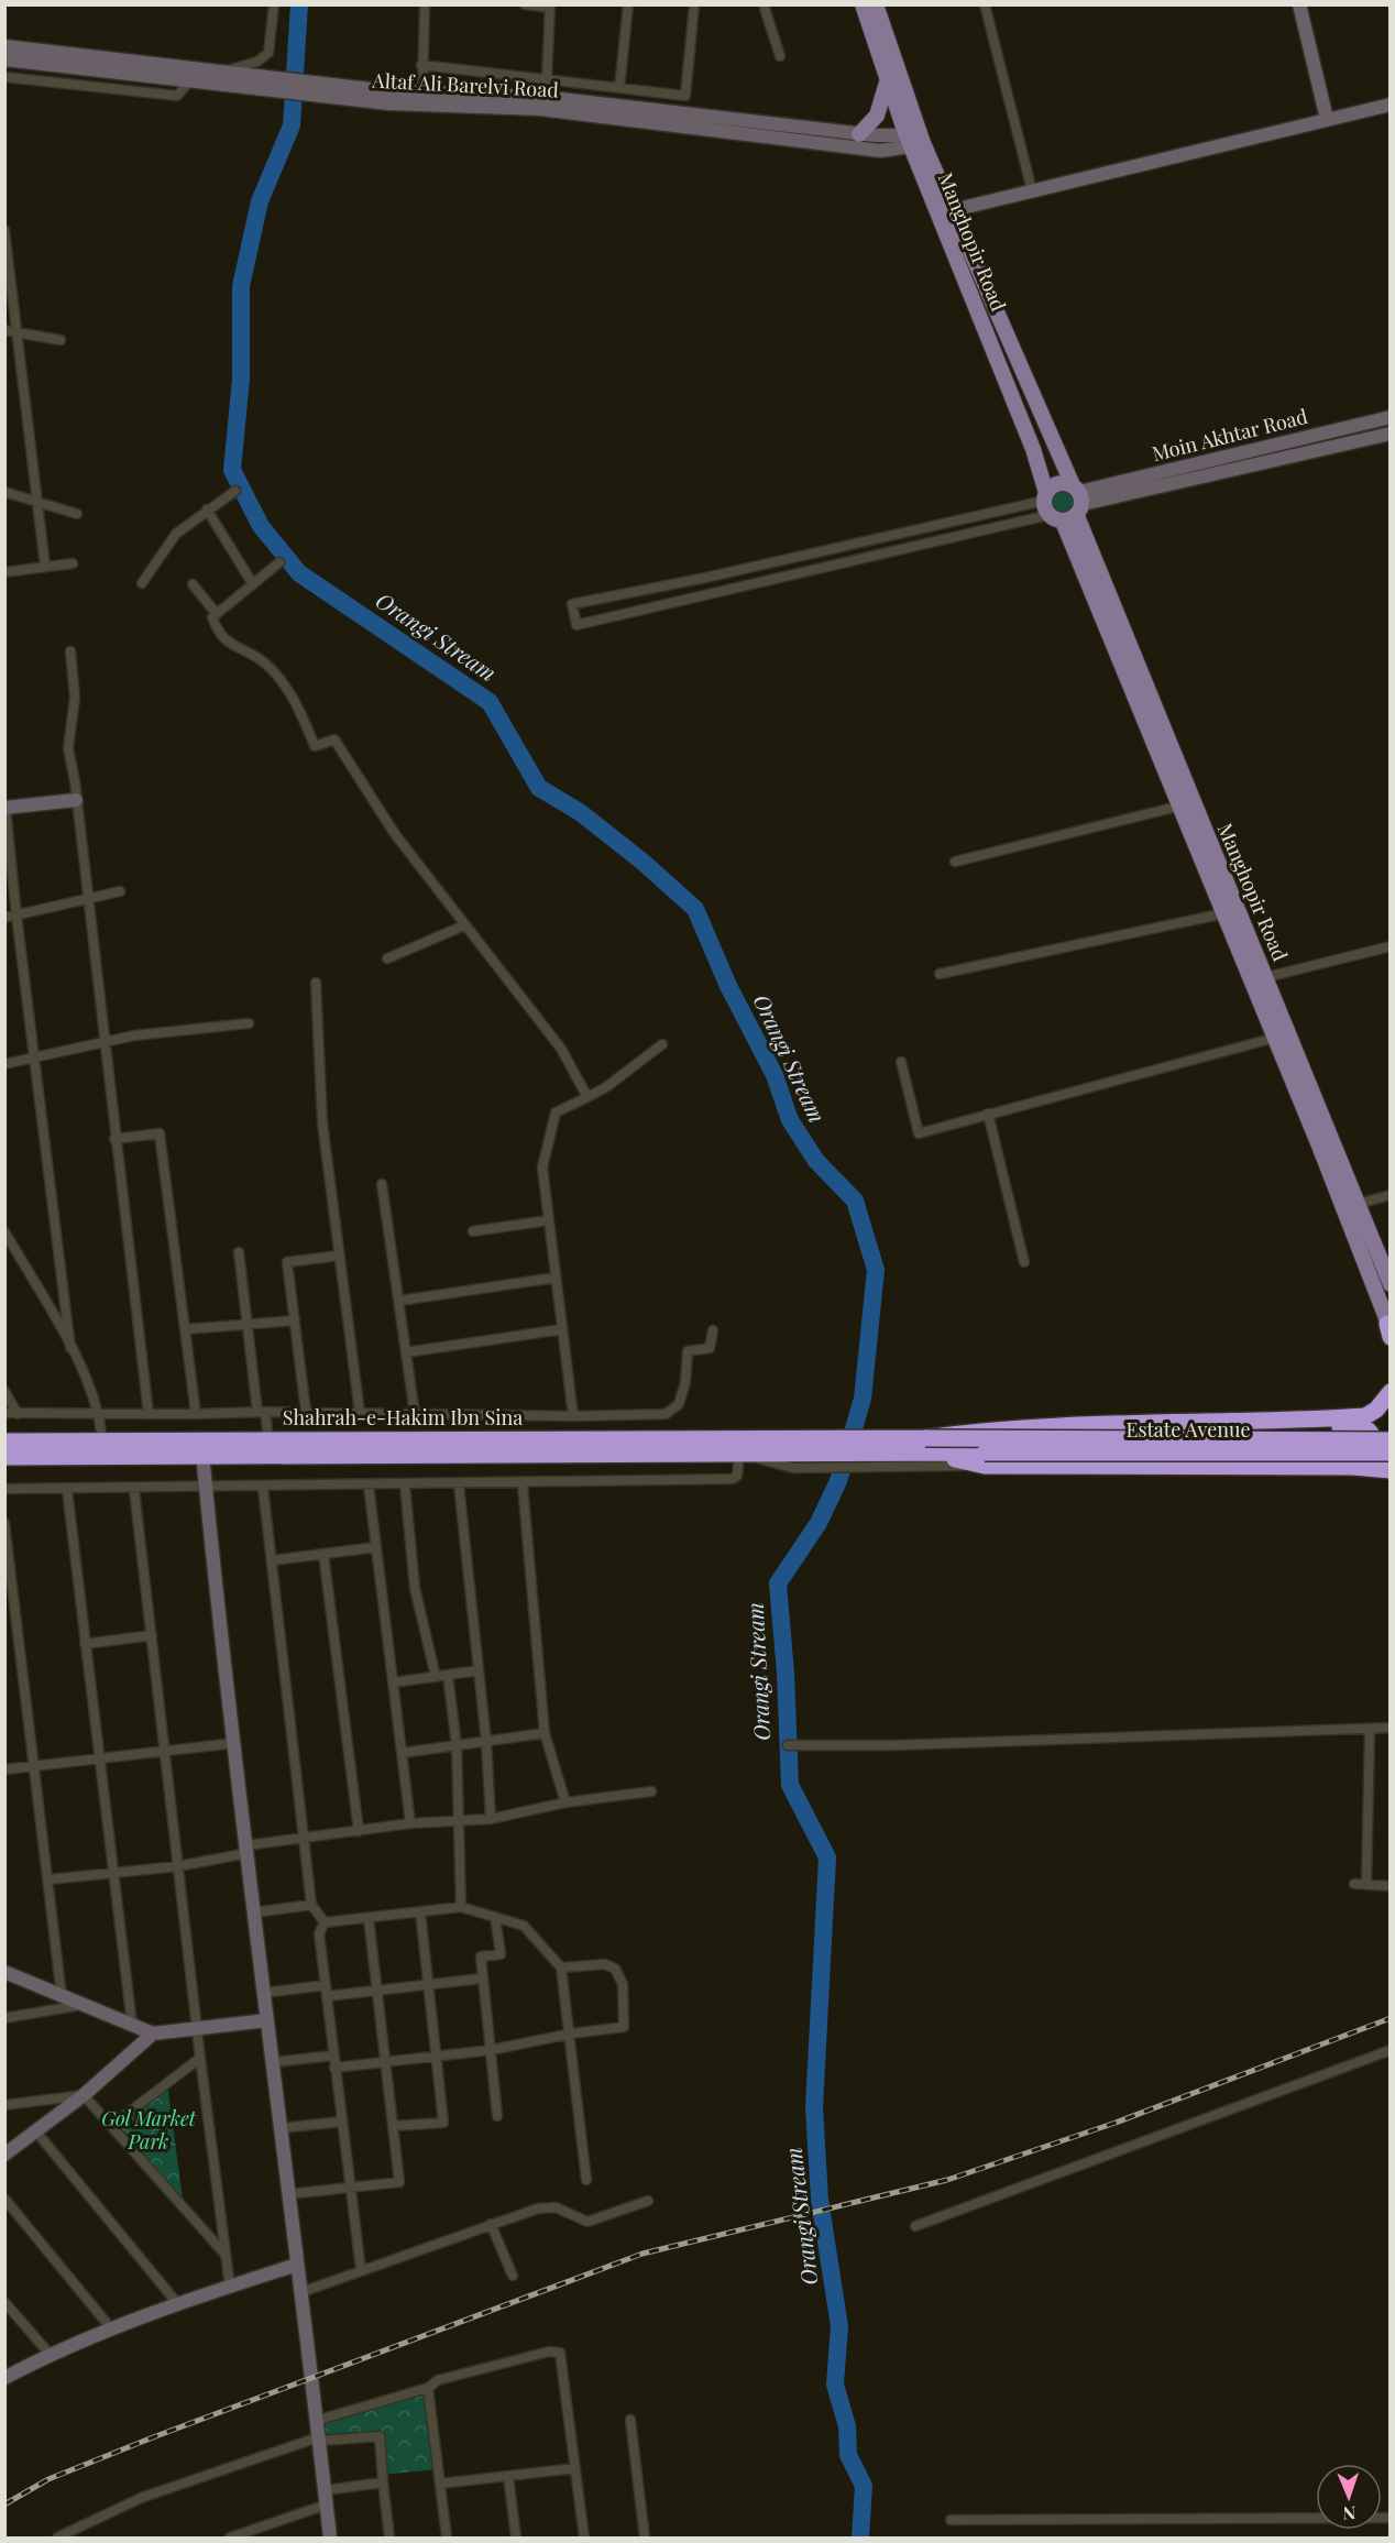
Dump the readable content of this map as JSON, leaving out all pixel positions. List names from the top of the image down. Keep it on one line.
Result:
{"streets":{"highway":["Shahrah-e-Hakim Ibn Sina","Estate Avenue"],"main road":["Manghopir Road"],"street":["Altaf Ali Barelvi Road","Moin Akhtar Road"]},"crossings":[["Altaf Ali Barelvi Road","Manghopir Road"],["Manghopir Road","Moin Akhtar Road"]],"water":["Orangi Stream"],"parks":["Gol Market Park"],"north":"bottom"}
